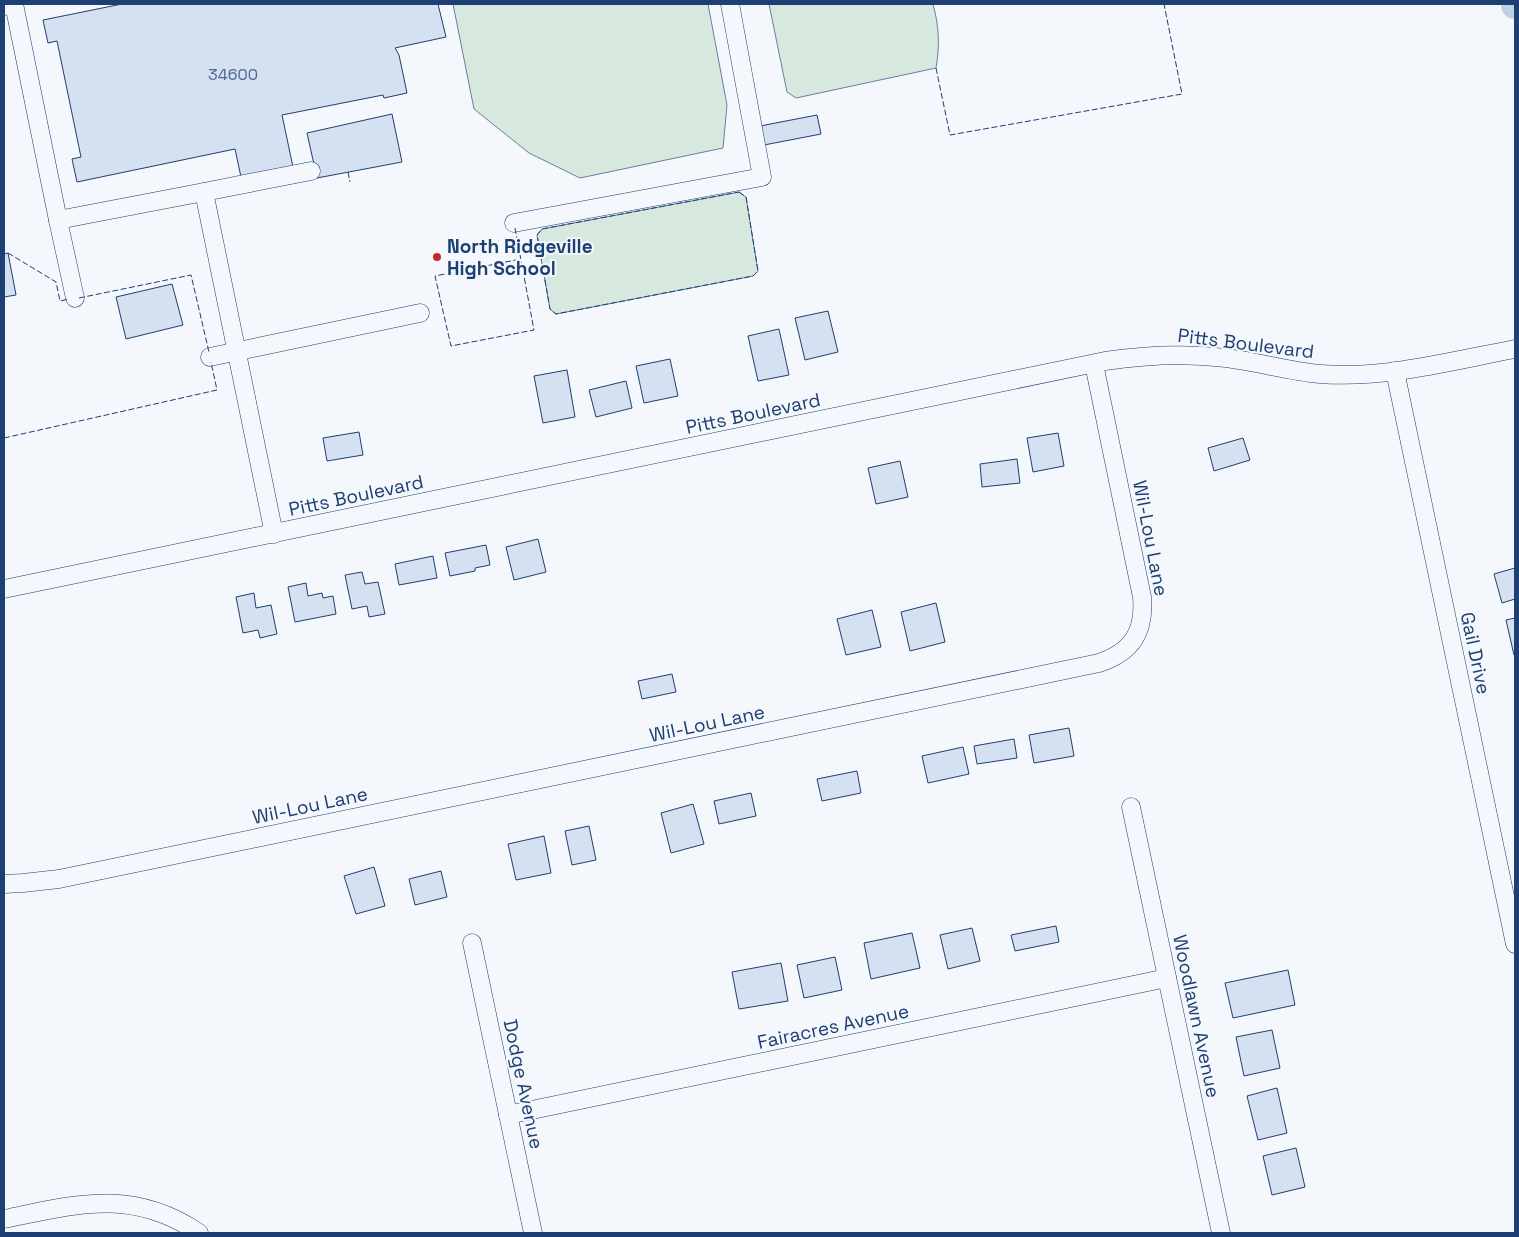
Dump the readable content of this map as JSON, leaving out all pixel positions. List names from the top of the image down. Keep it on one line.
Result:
{"streets":{"street":["Pitts Boulevard","Wil-Lou Lane","Gail Drive","Woodlawn Avenue","Fairacres Avenue","Dodge Avenue"]},"crossings":[["Pitts Boulevard","Wil-Lou Lane"],["Pitts Boulevard","Gail Drive"],["Woodlawn Avenue","Fairacres Avenue"],["Fairacres Avenue","Dodge Avenue"]],"places":["North Ridgeville High School"],"house_numbers":["34600"]}
